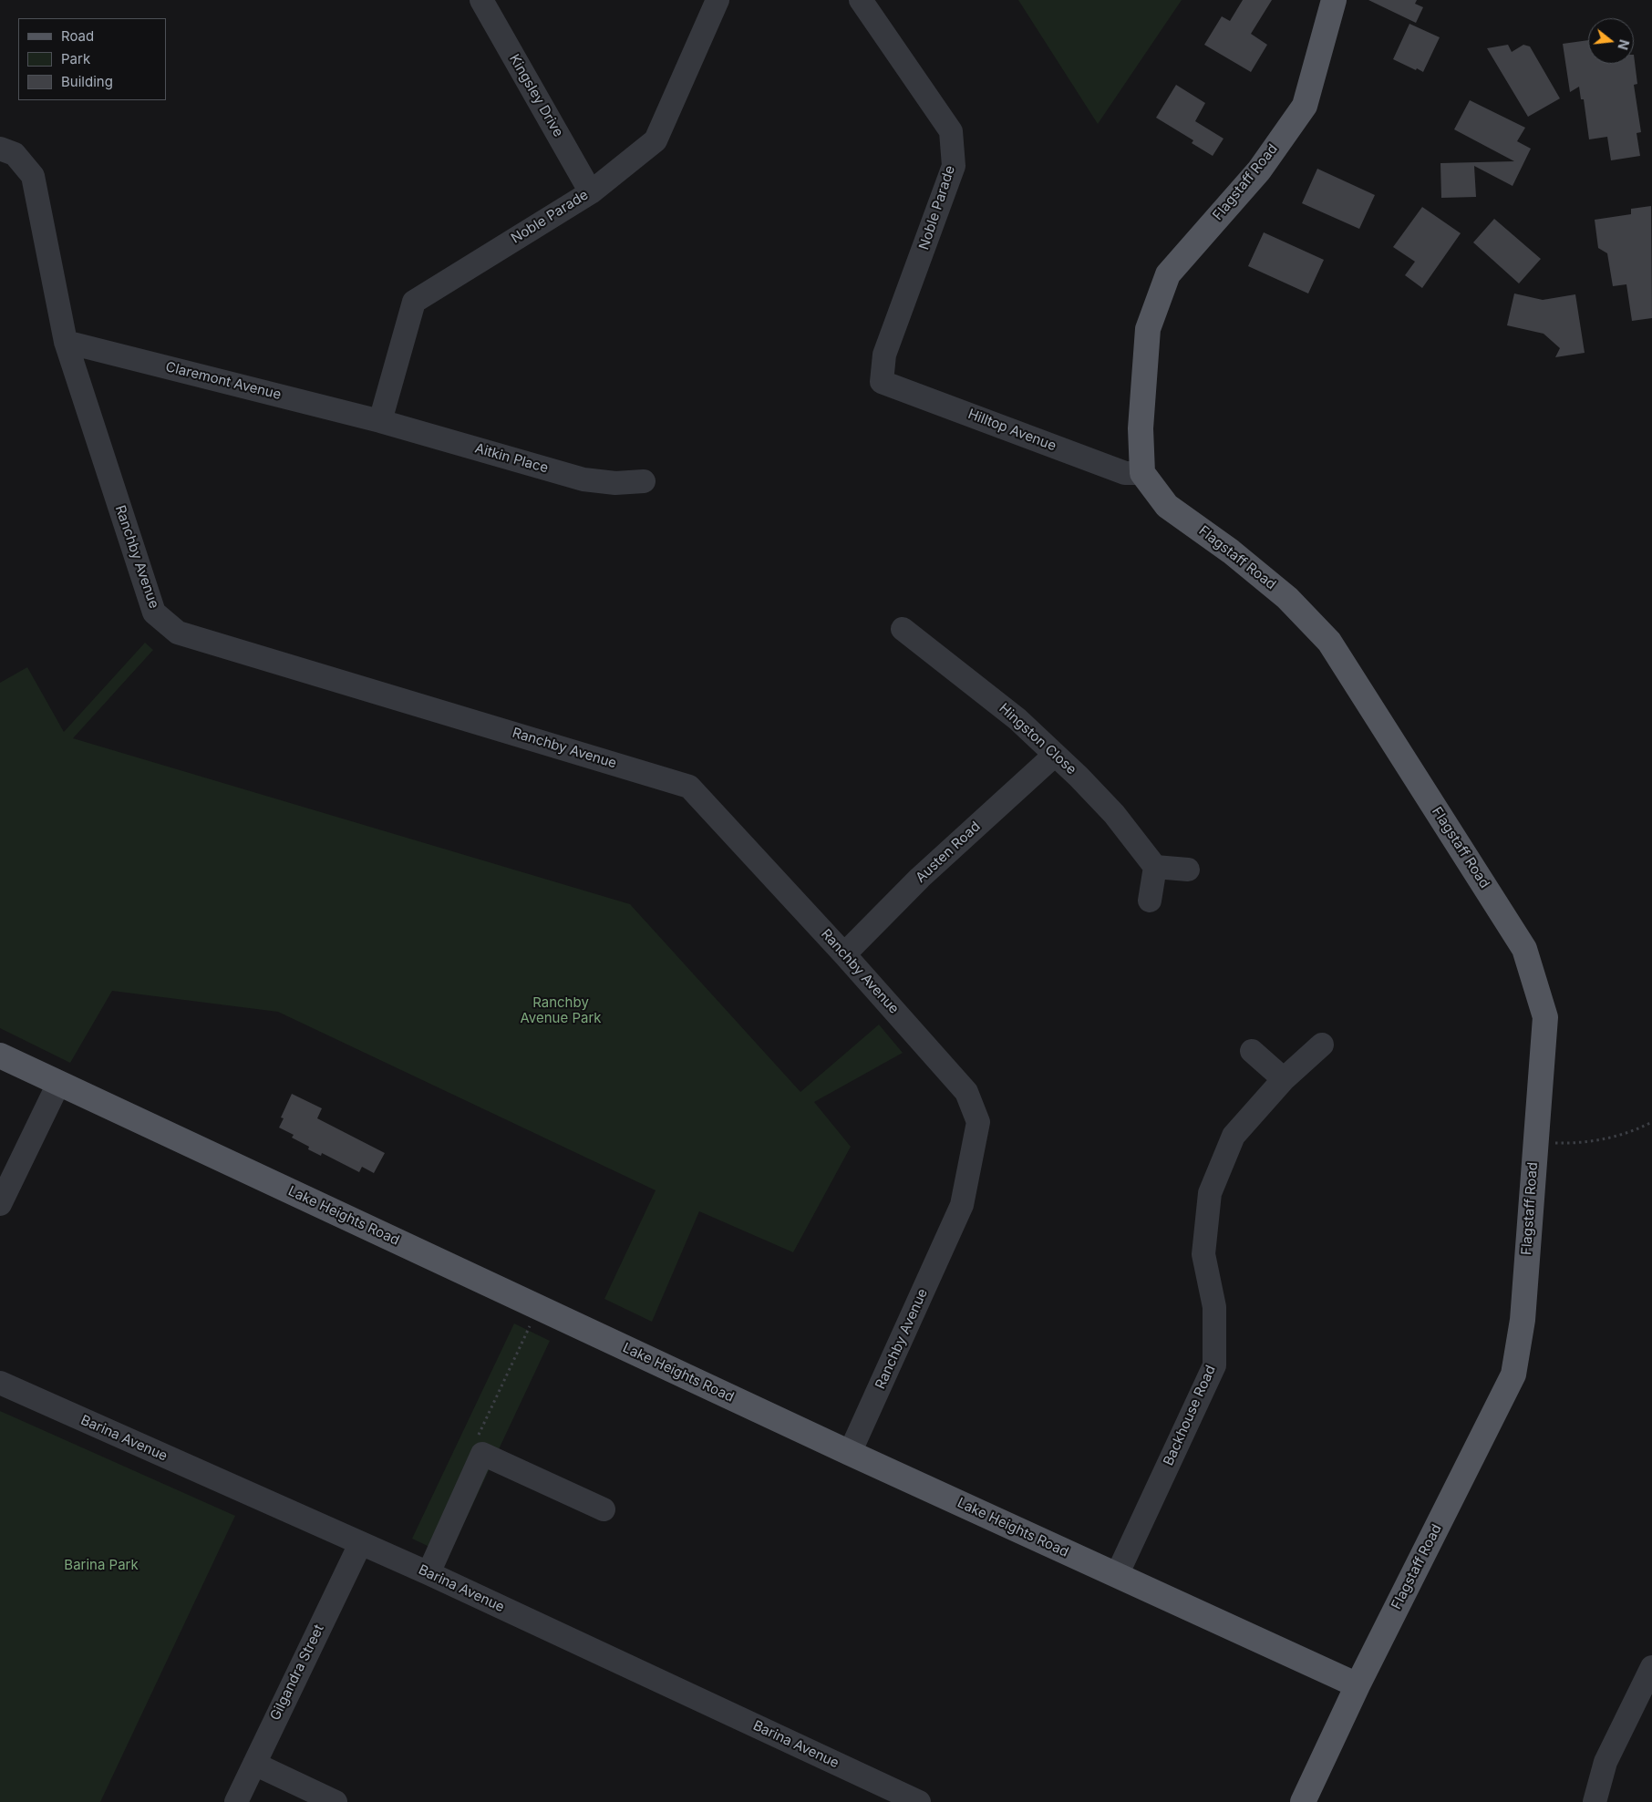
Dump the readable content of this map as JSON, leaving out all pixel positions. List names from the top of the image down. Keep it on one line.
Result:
{"streets":{"main road":["Flagstaff Road","Lake Heights Road"],"street":["Kingsley Drive","Noble Parade","Claremont Avenue","Hilltop Avenue","Aitkin Place","Ranchby Avenue","Hingston Close","Austen Road","Backhouse Road","Barina Avenue","Gilgandra Street"]},"crossings":[["Kingsley Drive","Noble Parade"],["Flagstaff Road","Hilltop Avenue"],["Flagstaff Road","Lake Heights Road"],["Noble Parade","Claremont Avenue"],["Noble Parade","Hilltop Avenue"],["Noble Parade","Aitkin Place"],["Claremont Avenue","Aitkin Place"],["Claremont Avenue","Ranchby Avenue"],["Ranchby Avenue","Austen Road"],["Ranchby Avenue","Lake Heights Road"],["Hingston Close","Austen Road"],["Lake Heights Road","Backhouse Road"],["Barina Avenue","Gilgandra Street"]],"parks":["Ranchby Avenue Park","Barina Park"],"legend":["Road","Park","Building"],"north":"right"}
